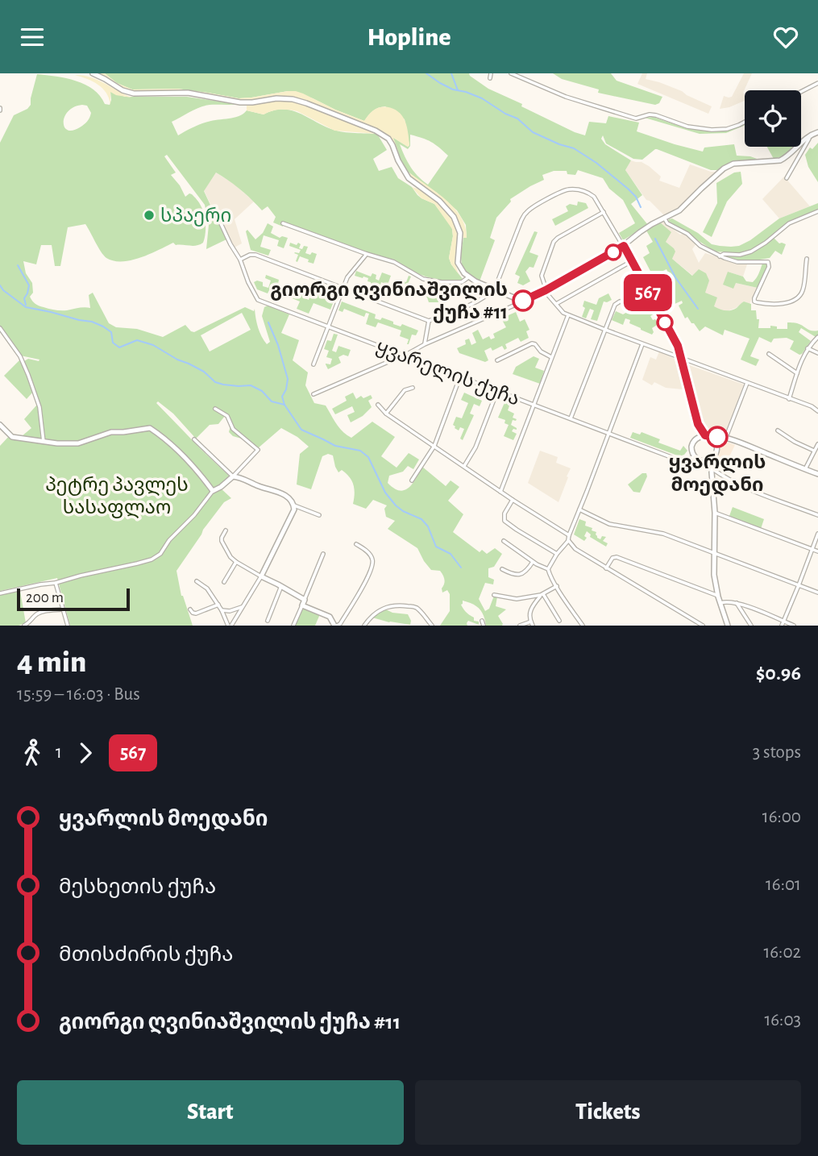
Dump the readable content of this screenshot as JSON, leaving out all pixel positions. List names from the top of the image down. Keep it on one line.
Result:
{"streets":{"street":["ყვარელის ქუჩა"]},"parks":["პეტრე პავლეს სასაფლაო"],"places":["სპაერი","გიორგი ღვინიაშვილის ქუჩა #11","ყვარლის მოედანი"],"lines":["bus line 567"],"scale_bar":"200 m","page":{"header":"Hopline","on_map":"567","scale":"200 m","heading":["4 min","15:59 – 16:03 · Bus","$0.96"],"legs":["1","567","3 stops"],"list":[{"name":"ყვარლის მოედანი","value":"16:00"},{"name":"მესხეთის ქუჩა","value":"16:01"},{"name":"მთისძირის ქუჩა","value":"16:02"},{"name":"გიორგი ღვინიაშვილის ქუჩა #11","value":"16:03"}],"buttons":["Start","Tickets"]}}
